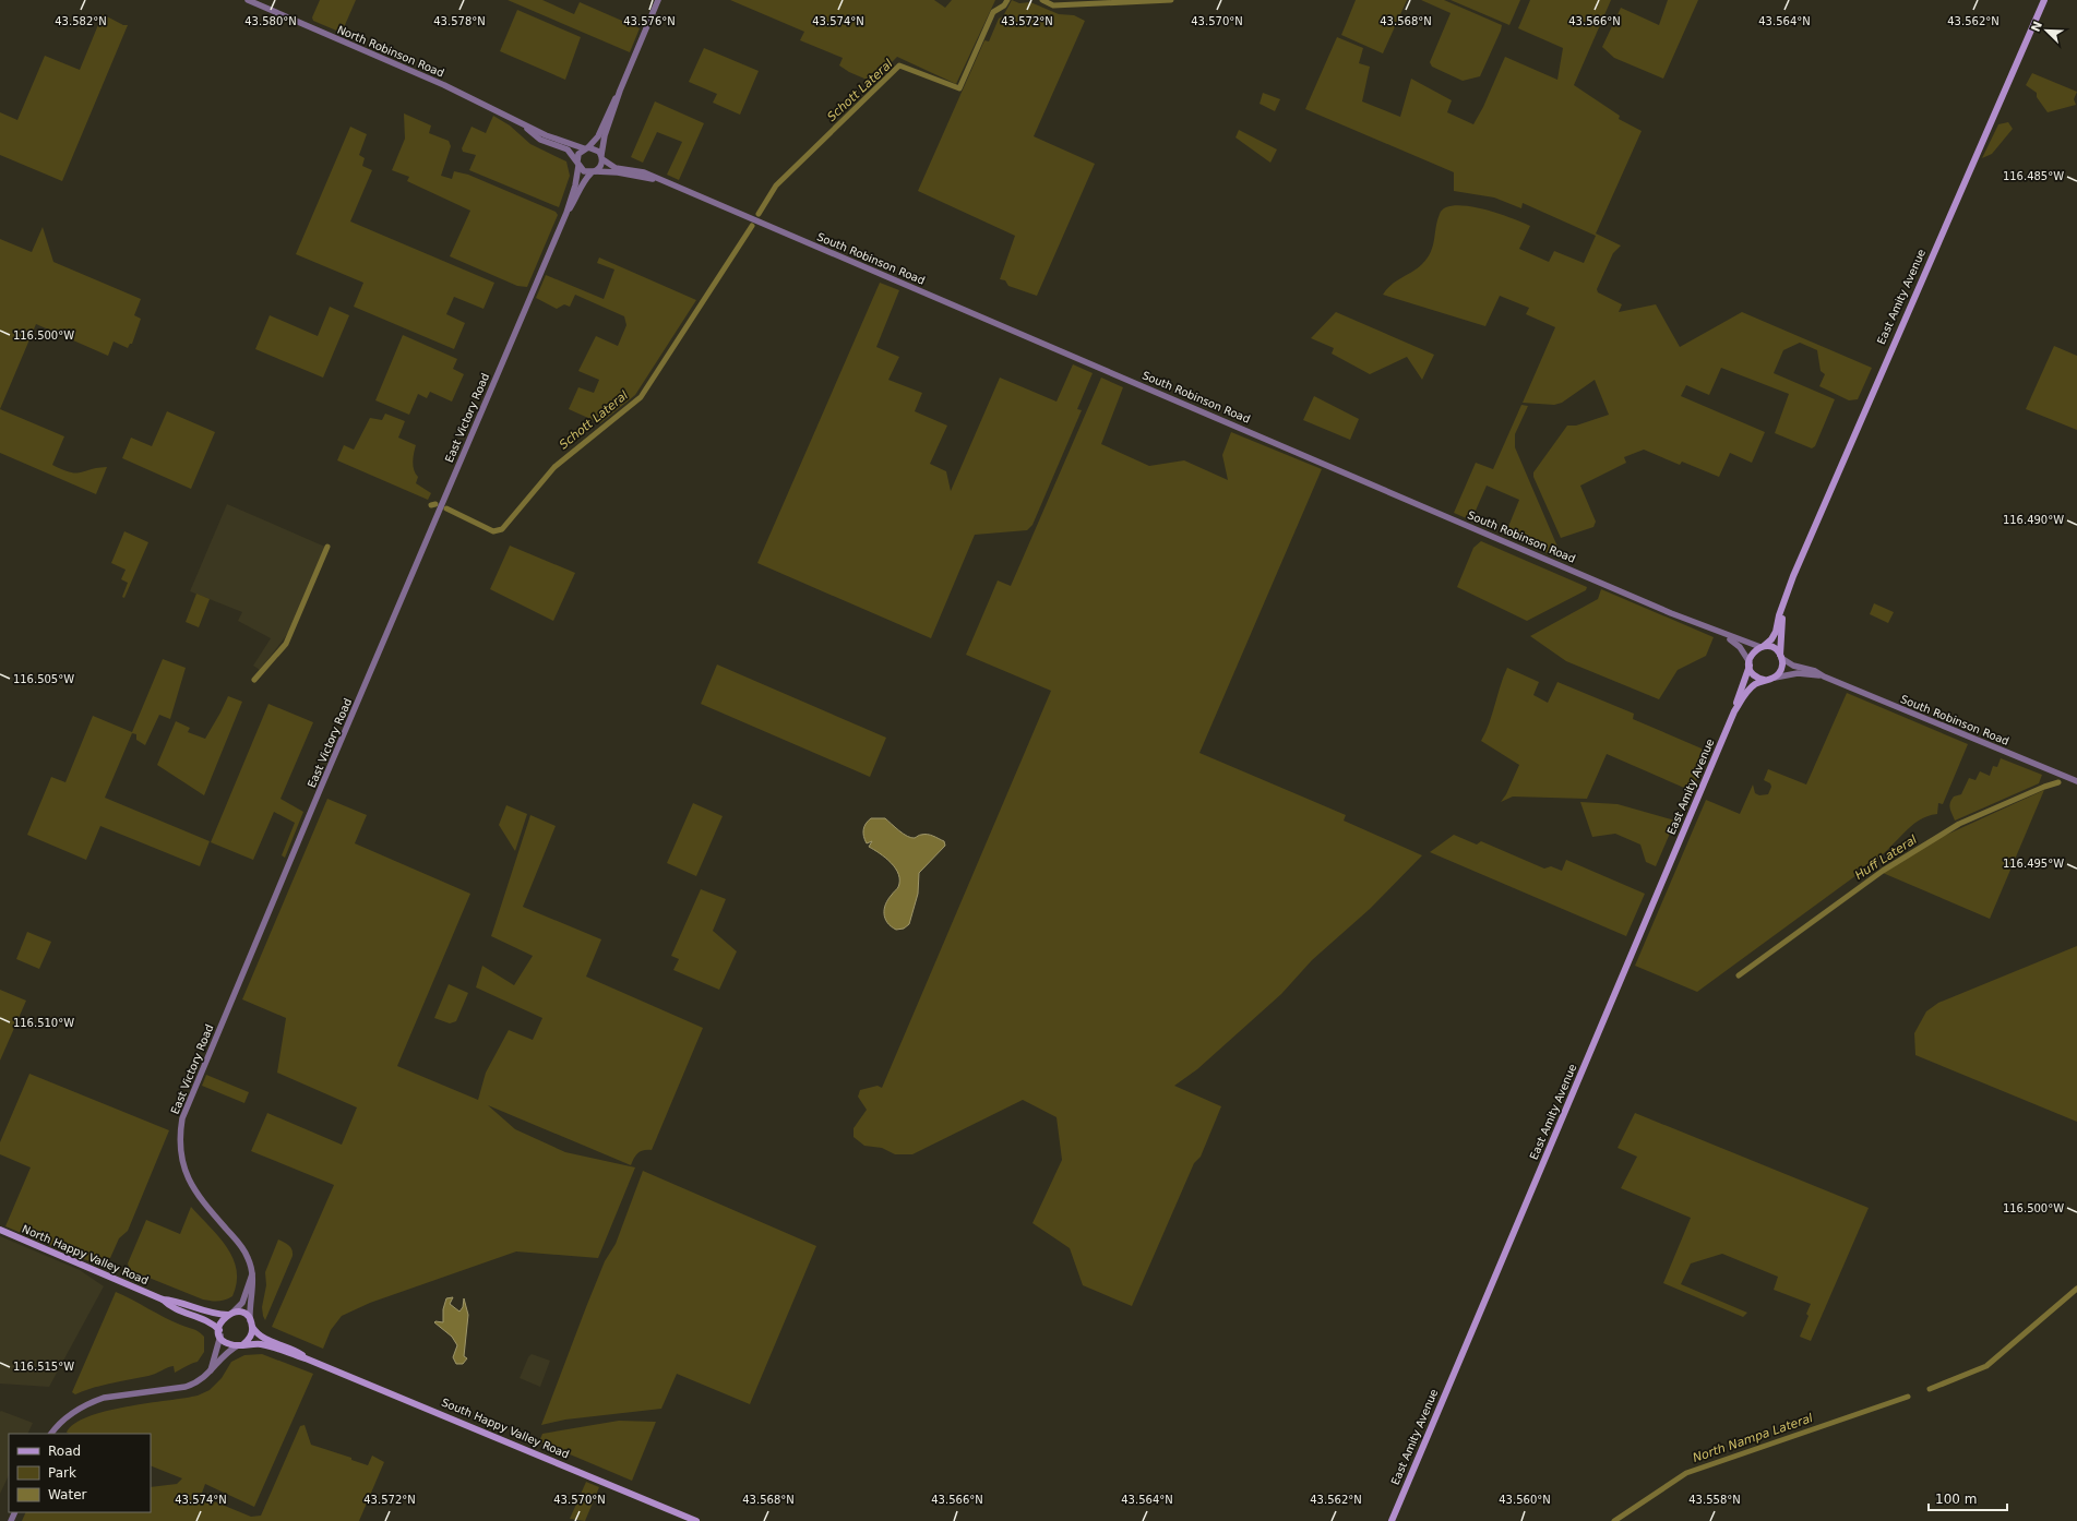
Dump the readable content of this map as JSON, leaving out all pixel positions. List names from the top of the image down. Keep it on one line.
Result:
{"streets":{"main road":["East Amity Avenue","North Happy Valley Road","South Happy Valley Road"],"street":["North Robinson Road","South Robinson Road","East Victory Road"]},"crossings":[["North Robinson Road","South Robinson Road"],["North Robinson Road","East Victory Road"],["South Robinson Road","East Amity Avenue"],["South Robinson Road","East Victory Road"],["East Victory Road","North Happy Valley Road"]],"water":["Schott Lateral","Huff Lateral","North Nampa Lateral"],"legend":["Road","Park","Water"],"scale_bar":"100 m","north":"top left","coordinates":["43.578°N","43.576°N","43.574°N","43.572°N","43.566°N","43.582°N","43.580°N","43.570°N","43.568°N","43.564°N","43.562°N","116.485°W","116.500°W","116.490°W","116.505°W","116.495°W","116.510°W","116.515°W","43.560°N","43.558°N"]}
